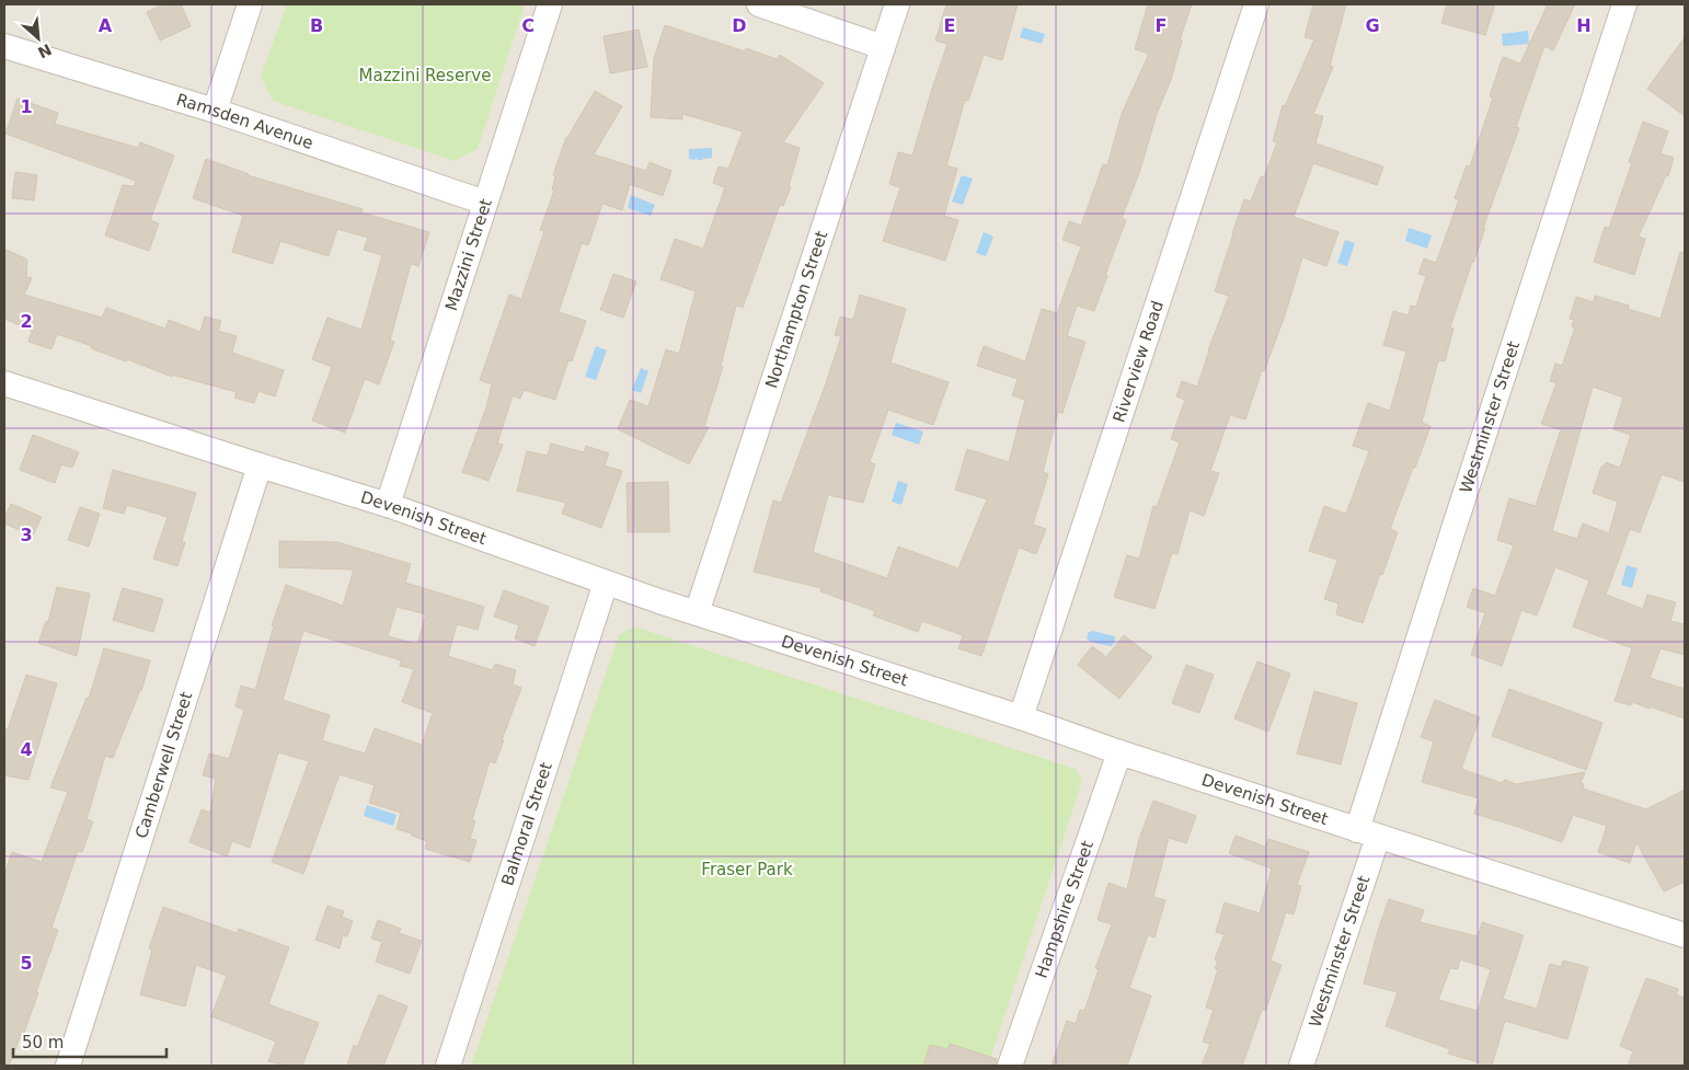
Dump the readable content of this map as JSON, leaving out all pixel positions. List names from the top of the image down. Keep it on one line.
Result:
{"streets":{"street":["Ramsden Avenue","Mazzini Street","Northampton Street","Riverview Road","Westminster Street","Devenish Street","Camberwell Street","Balmoral Street","Hampshire Street"]},"crossings":[["Ramsden Avenue","Mazzini Street"],["Mazzini Street","Devenish Street"],["Northampton Street","Devenish Street"],["Riverview Road","Devenish Street"],["Westminster Street","Devenish Street"],["Devenish Street","Camberwell Street"],["Devenish Street","Balmoral Street"],["Devenish Street","Hampshire Street"]],"parks":["Mazzini Reserve","Fraser Park"],"scale_bar":"50 m","north":"bottom right","grid":{"columns":["A","B","C","D","E","F","G","H"],"rows":["1","2","3","4","5"]}}
